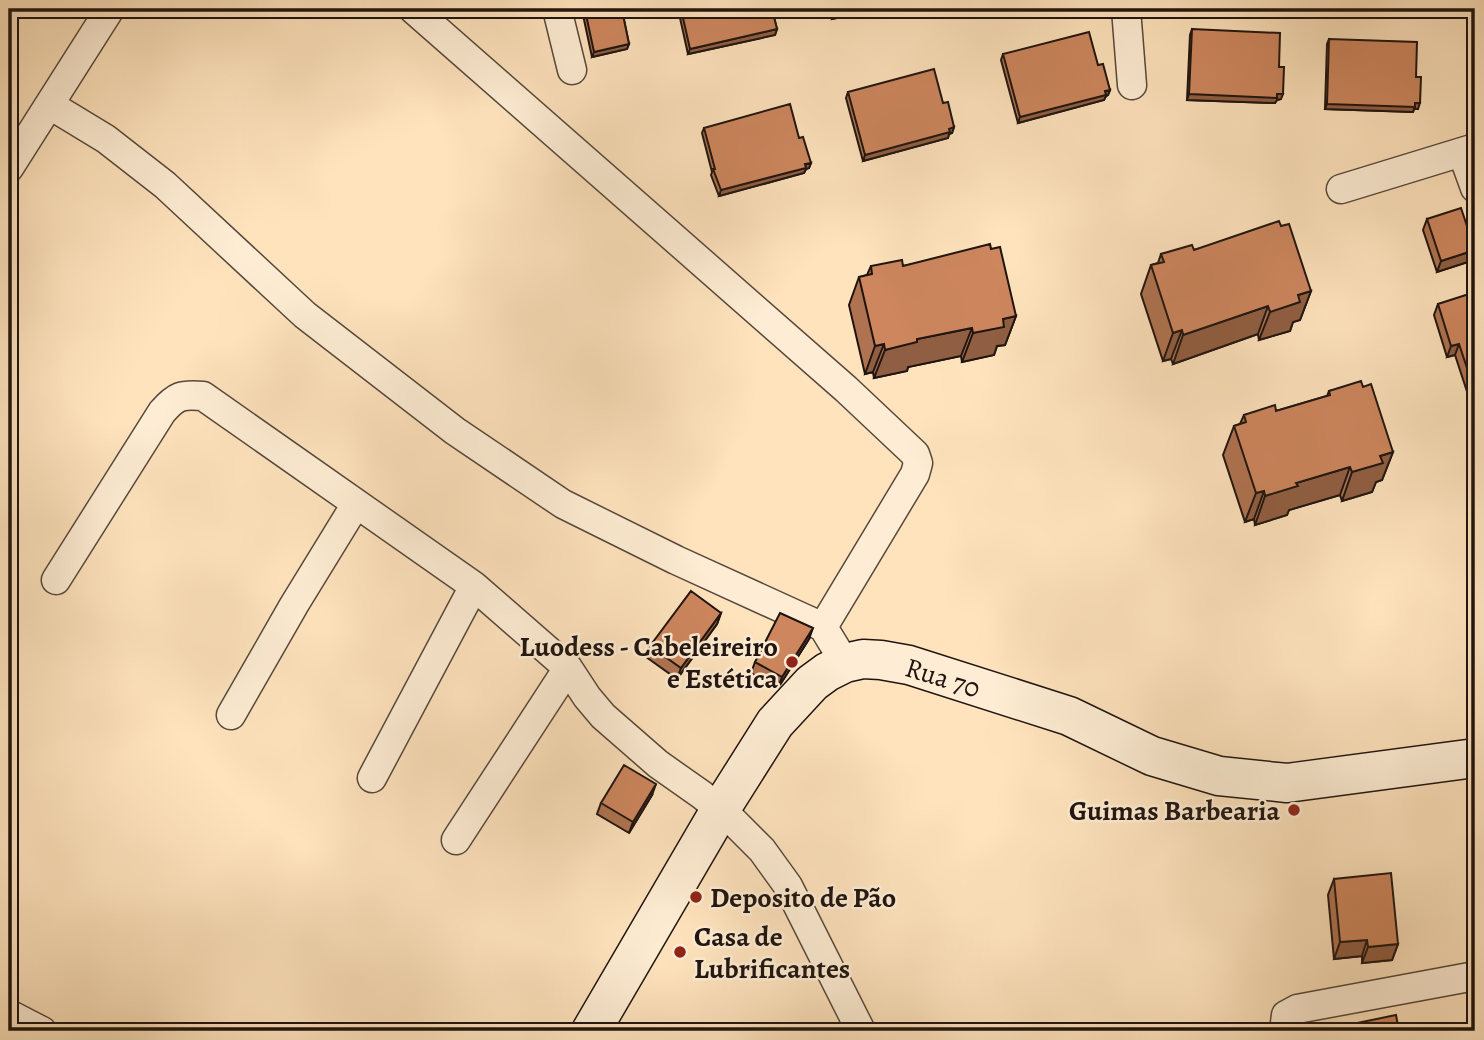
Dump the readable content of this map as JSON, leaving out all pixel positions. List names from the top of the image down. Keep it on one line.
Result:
{"streets":{"street":["Rua 70"]},"places":["Luodess - Cabeleireiro e Estética","Guimas Barbearia","Deposito de Pão","Casa de Lubrificantes"]}
